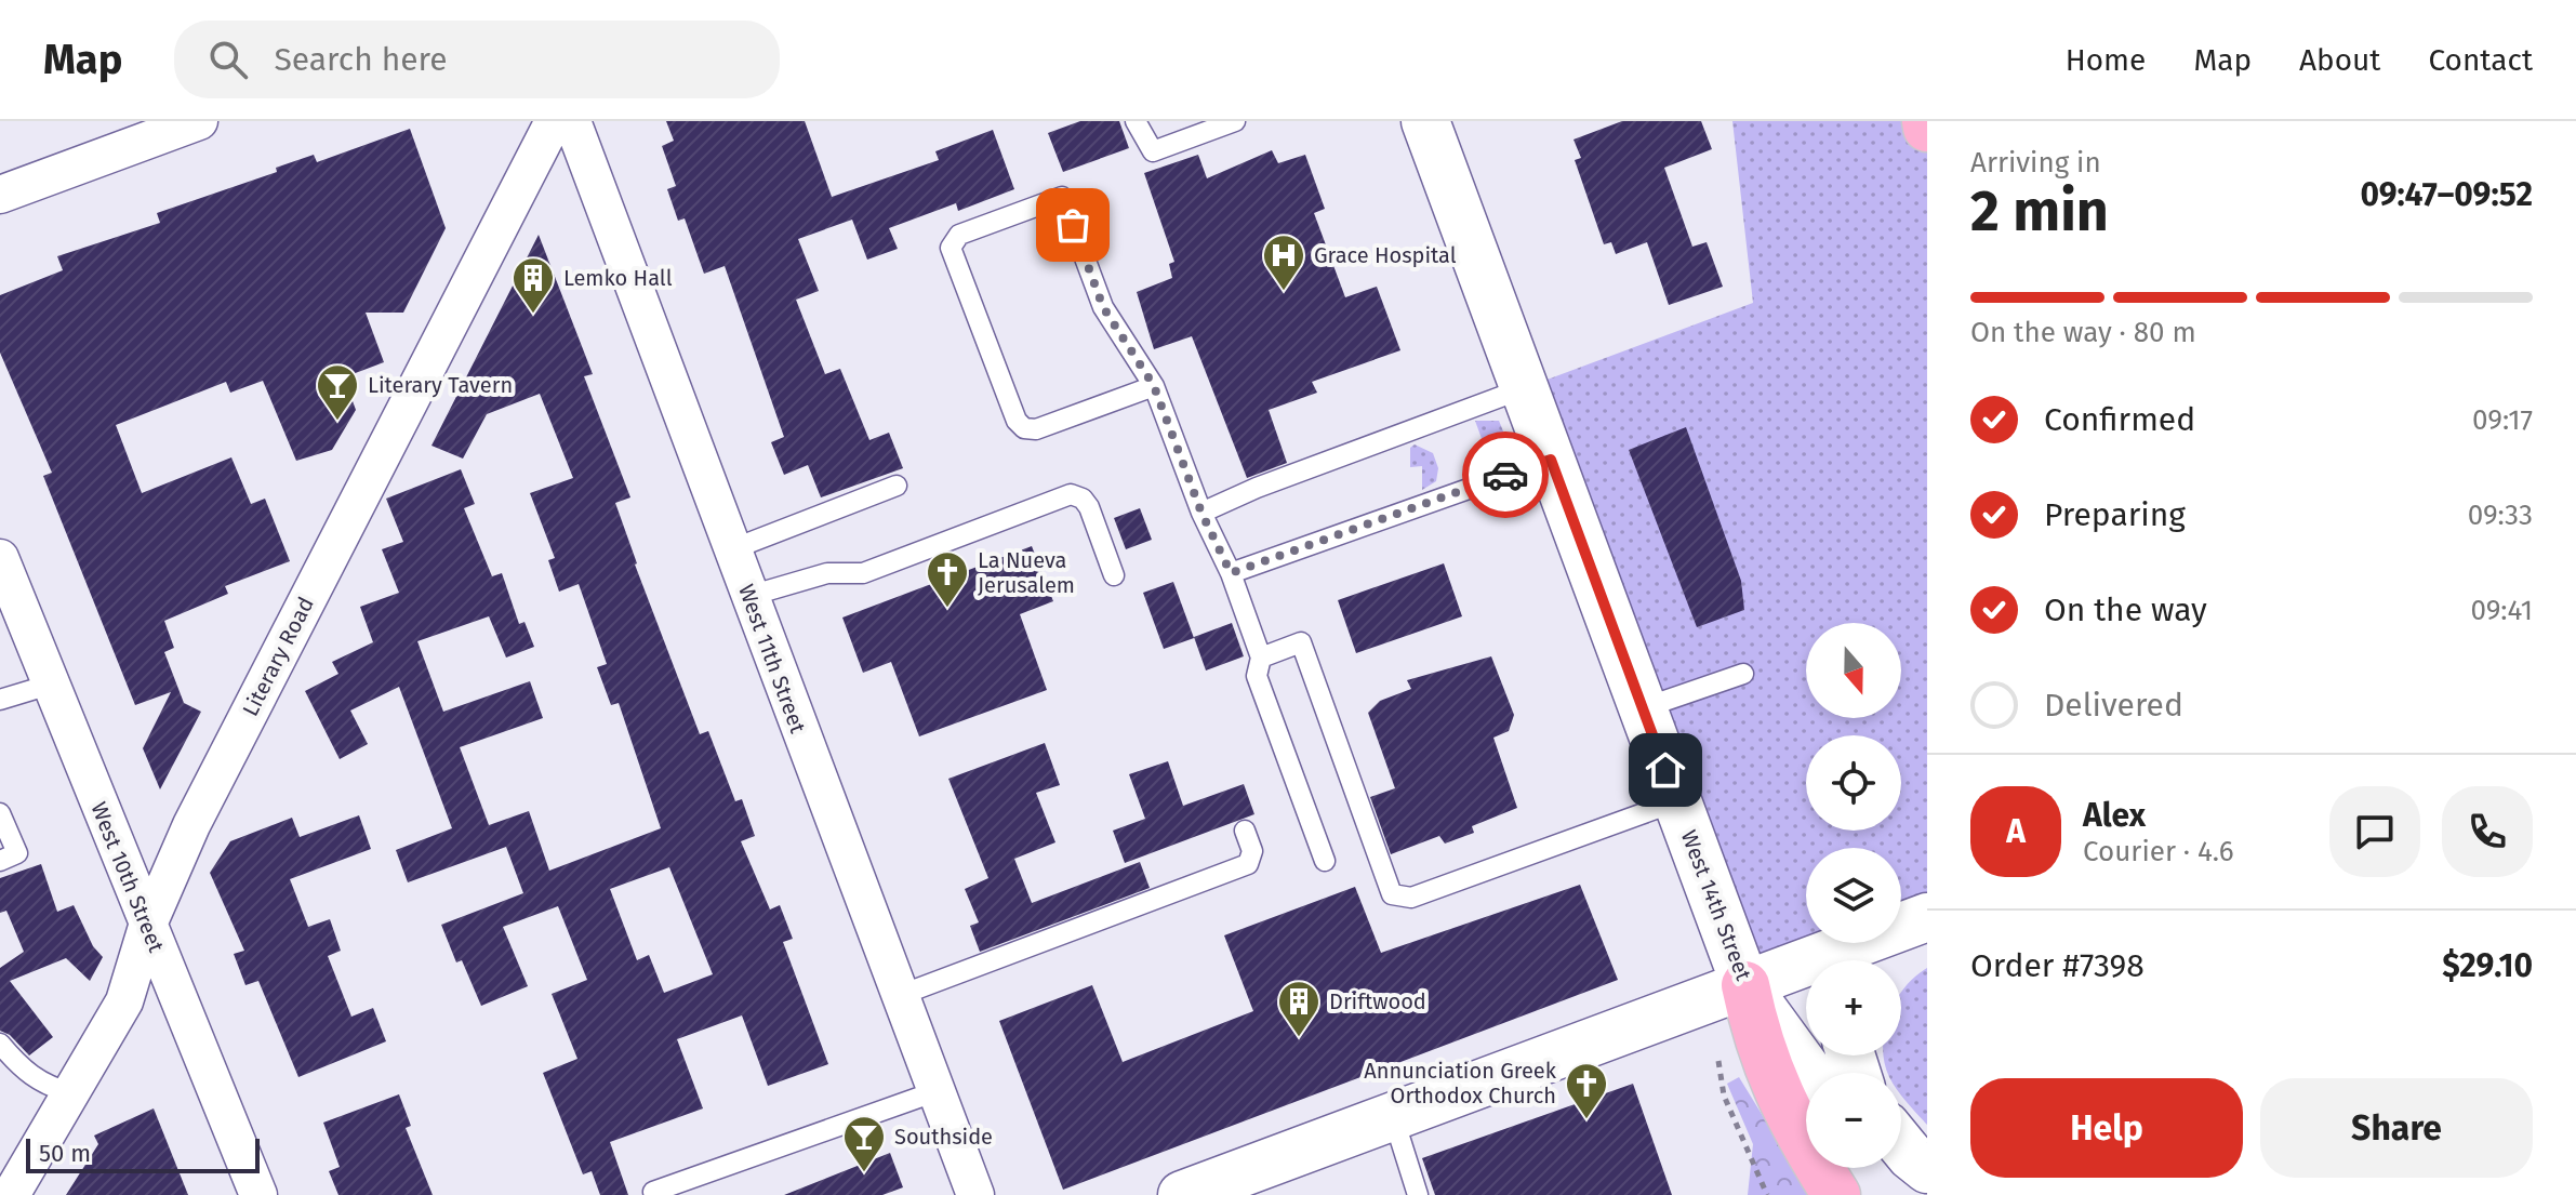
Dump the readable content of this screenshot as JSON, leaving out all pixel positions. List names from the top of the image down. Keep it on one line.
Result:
{"streets":{"street":["Literary Road","West 11th Street","West 10th Street","West 14th Street"]},"crossings":[["Literary Road","West 10th Street"]],"places":{"hospital":["Grace Hospital"],"building":["Lemko Hall","Driftwood"],"bar":["Literary Tavern","Southside"],"church":["La Nueva Jerusalem","Annunciation Greek Orthodox Church"]},"scale_bar":"50 m","north":"bottom","page":{"header":"Map","search":"Search here","nav":["Home","Map","About","Contact"],"heading":["2 min","Arriving in","09:47–09:52"],"panel":["Alex","Courier · 4.6","Order #7398","$29.10"],"bar":"On the way · 80 m","list":[["Confirmed","09:17"],["Preparing","09:33"],["On the way","09:41"],"Delivered"],"map_buttons":["+","−"],"round":"A","buttons":["Help","Share"],"scale":"50 m"}}
